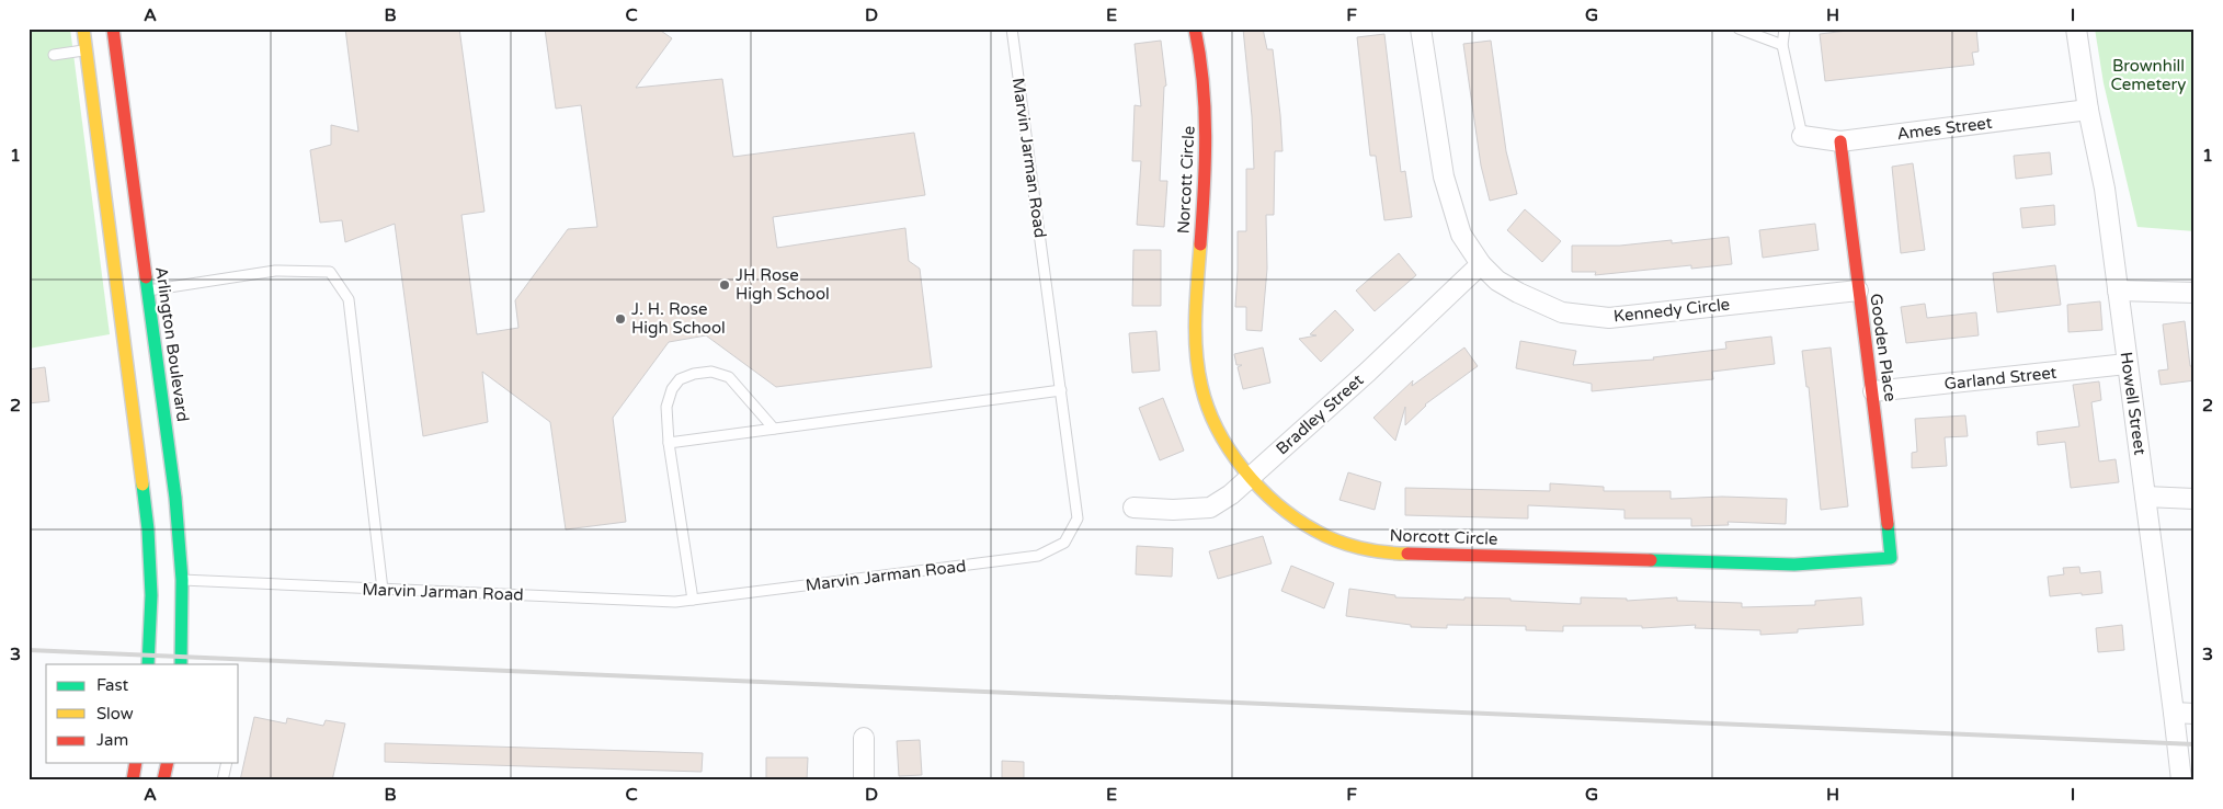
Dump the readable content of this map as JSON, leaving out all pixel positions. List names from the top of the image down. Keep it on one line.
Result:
{"streets":{"street":["Ames Street","Norcott Circle","Kennedy Circle","Arlington Boulevard","Gooden Place","Garland Street","Howell Street","Bradley Street"],"lane":["Marvin Jarman Road"]},"crossings":[["Ames Street","Gooden Place"],["Ames Street","Howell Street"],["Marvin Jarman Road","Arlington Boulevard"],["Norcott Circle","Gooden Place"],["Norcott Circle","Bradley Street"],["Kennedy Circle","Gooden Place"],["Kennedy Circle","Bradley Street"],["Gooden Place","Garland Street"],["Garland Street","Howell Street"]],"parks":["Brownhill Cemetery"],"places":["JH Rose High School","J. H. Rose High School"],"legend":["Fast","Slow","Jam"],"grid":{"columns":["A","B","C","D","E","F","G","H","I"],"rows":["1","2","3"]}}
